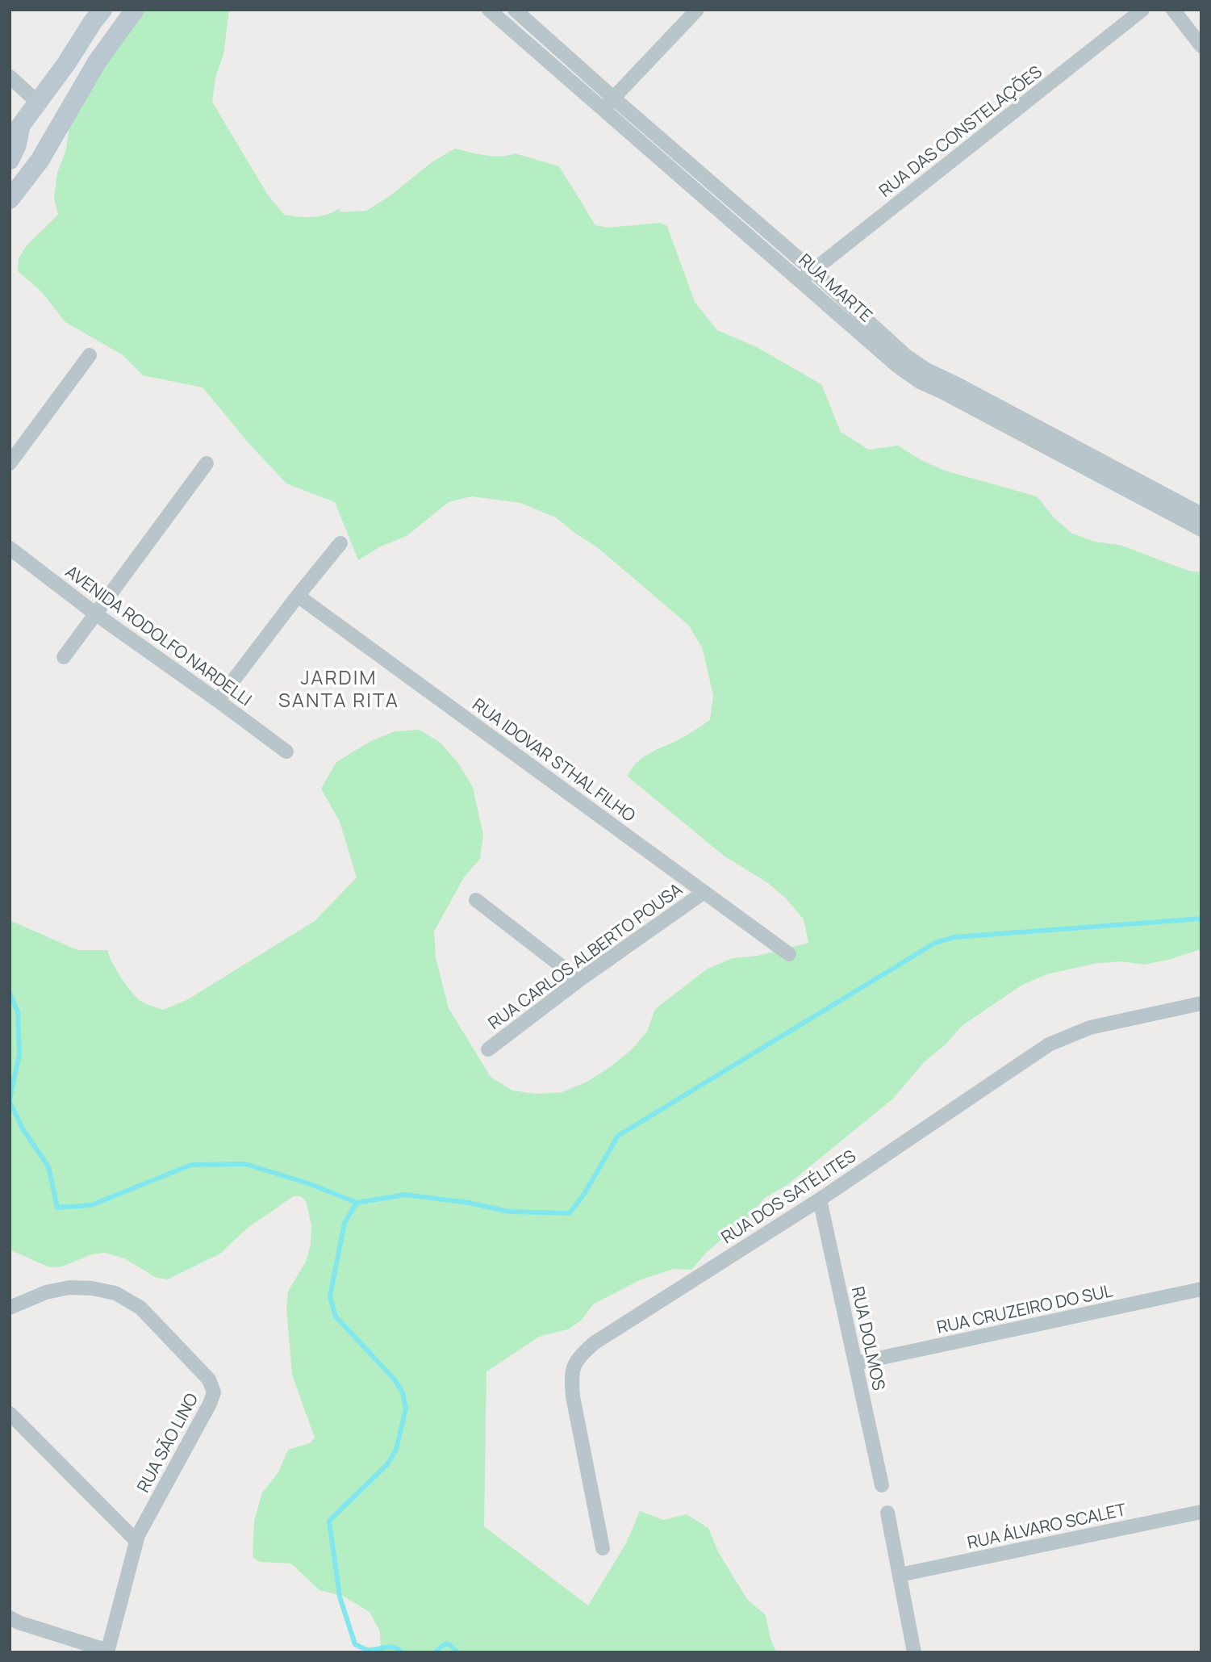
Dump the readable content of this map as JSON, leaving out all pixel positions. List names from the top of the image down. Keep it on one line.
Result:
{"streets":{"street":["RUA DAS CONSTELAÇÕES","RUA MARTE","AVENIDA RODOLFO NARDELLI","RUA IDOVAR STHAL FILHO","RUA CARLOS ALBERTO POUSA","RUA DOS SATÉLITES","RUA CRUZEIRO DO SUL","RUA DOLMOS","RUA SÃO LINO","RUA ÁLVARO SCALET"]},"crossings":[["RUA DAS CONSTELAÇÕES","RUA MARTE"],["RUA IDOVAR STHAL FILHO","RUA CARLOS ALBERTO POUSA"],["RUA DOS SATÉLITES","RUA DOLMOS"],["RUA CRUZEIRO DO SUL","RUA DOLMOS"]],"districts":["JARDIM SANTA RITA"]}
